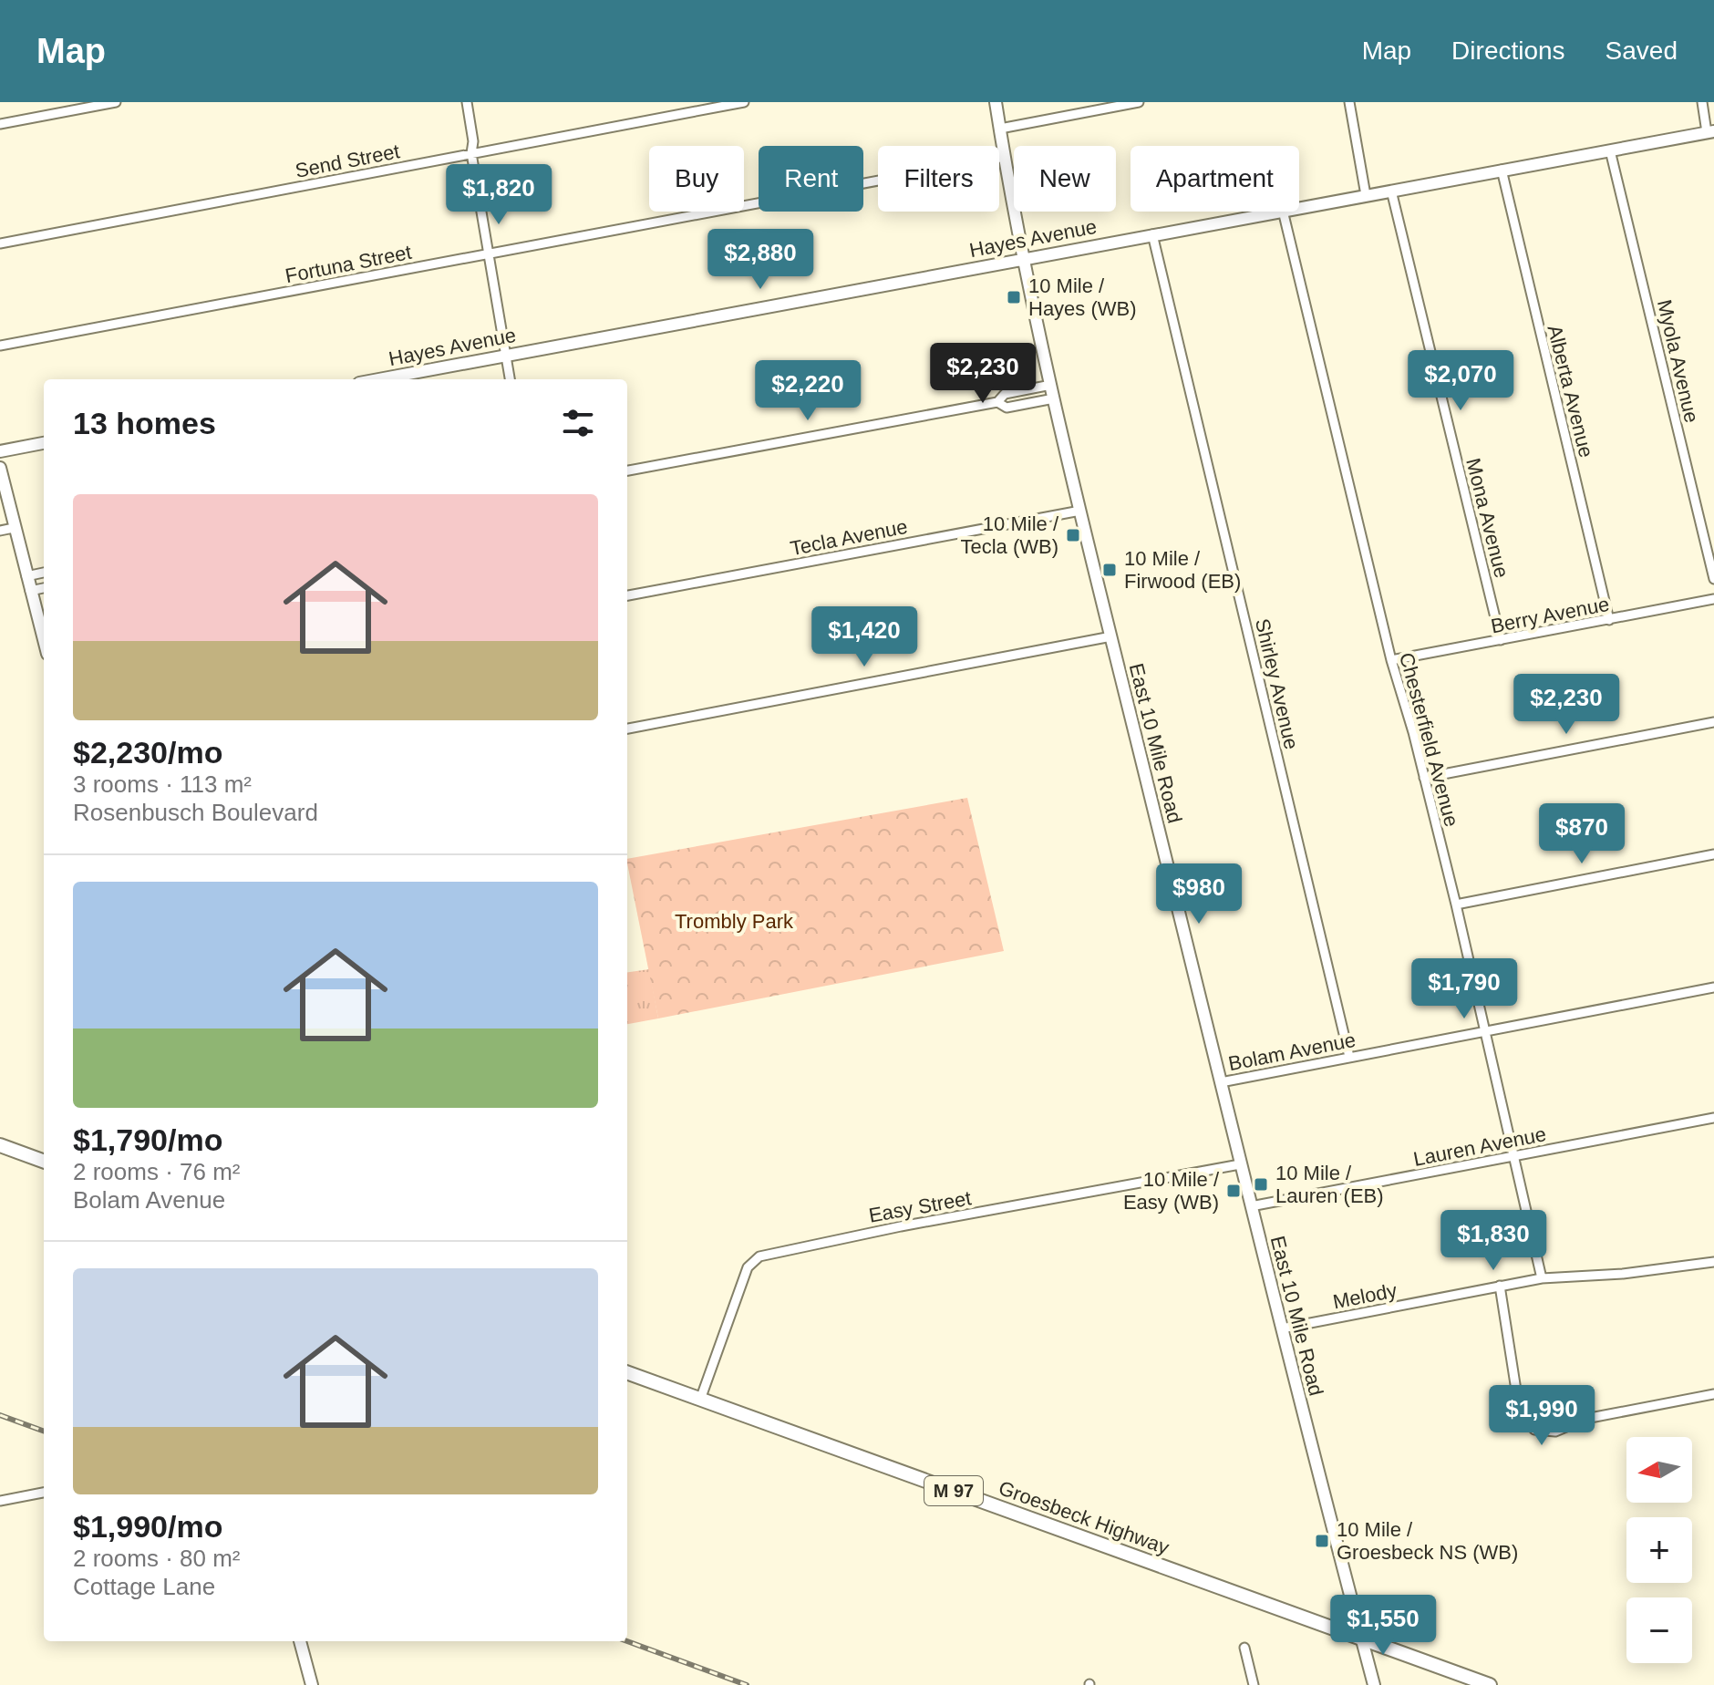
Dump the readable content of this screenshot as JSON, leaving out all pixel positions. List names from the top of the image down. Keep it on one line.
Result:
{"streets":{"main road":["M 97","Groesbeck Highway"],"street":["Send Street","Hayes Avenue","Fortuna Street","Myola Avenue","Alberta Avenue","Mona Avenue","Tecla Avenue","Berry Avenue","Shirley Avenue","Chesterfield Avenue","East 10 Mile Road","Bolam Avenue","Lauren Avenue","Easy Street","Melody"]},"crossings":[["Hayes Avenue","Myola Avenue"],["Hayes Avenue","Alberta Avenue"],["Hayes Avenue","Mona Avenue"],["Hayes Avenue","Shirley Avenue"],["Hayes Avenue","East 10 Mile Road"],["Fortuna Street","East 10 Mile Road"],["Alberta Avenue","Berry Avenue"],["Mona Avenue","Berry Avenue"],["Tecla Avenue","East 10 Mile Road"],["Berry Avenue","Chesterfield Avenue"],["Shirley Avenue","Bolam Avenue"],["Chesterfield Avenue","Bolam Avenue"],["Chesterfield Avenue","Lauren Avenue"],["Chesterfield Avenue","Melody"],["East 10 Mile Road","Bolam Avenue"],["East 10 Mile Road","Lauren Avenue"],["East 10 Mile Road","Easy Street"],["East 10 Mile Road","Melody"],["East 10 Mile Road","Groesbeck Highway"],["Easy Street","Groesbeck Highway"]],"parks":["Trombly Park"],"places":{"transit":["10 Mile / Hayes (WB)","10 Mile / Tecla (WB)","10 Mile / Firwood (EB)","10 Mile / Lauren (EB)","10 Mile / Easy (WB)","10 Mile / Groesbeck NS (WB)"]},"north":"left","page":{"header":"Map","nav":["Map","Directions","Saved"],"chip":["Buy","Rent","Filters","New","Apartment"],"price":["$1,820","$2,880","$2,230","$2,070","$2,220","$1,420","$2,230","$870","$980","$1,790","$1,830","$1,990","$1,550"],"heading":"13 homes","list":[{"name":"$2,230/mo","note":"3 rooms · 113 m² · Rosenbusch Boulevard"},{"name":"$1,790/mo","note":"2 rooms · 76 m² · Bolam Avenue"},{"name":"$1,990/mo","note":"2 rooms · 80 m² · Cottage Lane"}],"map_buttons":["+","−"]}}
